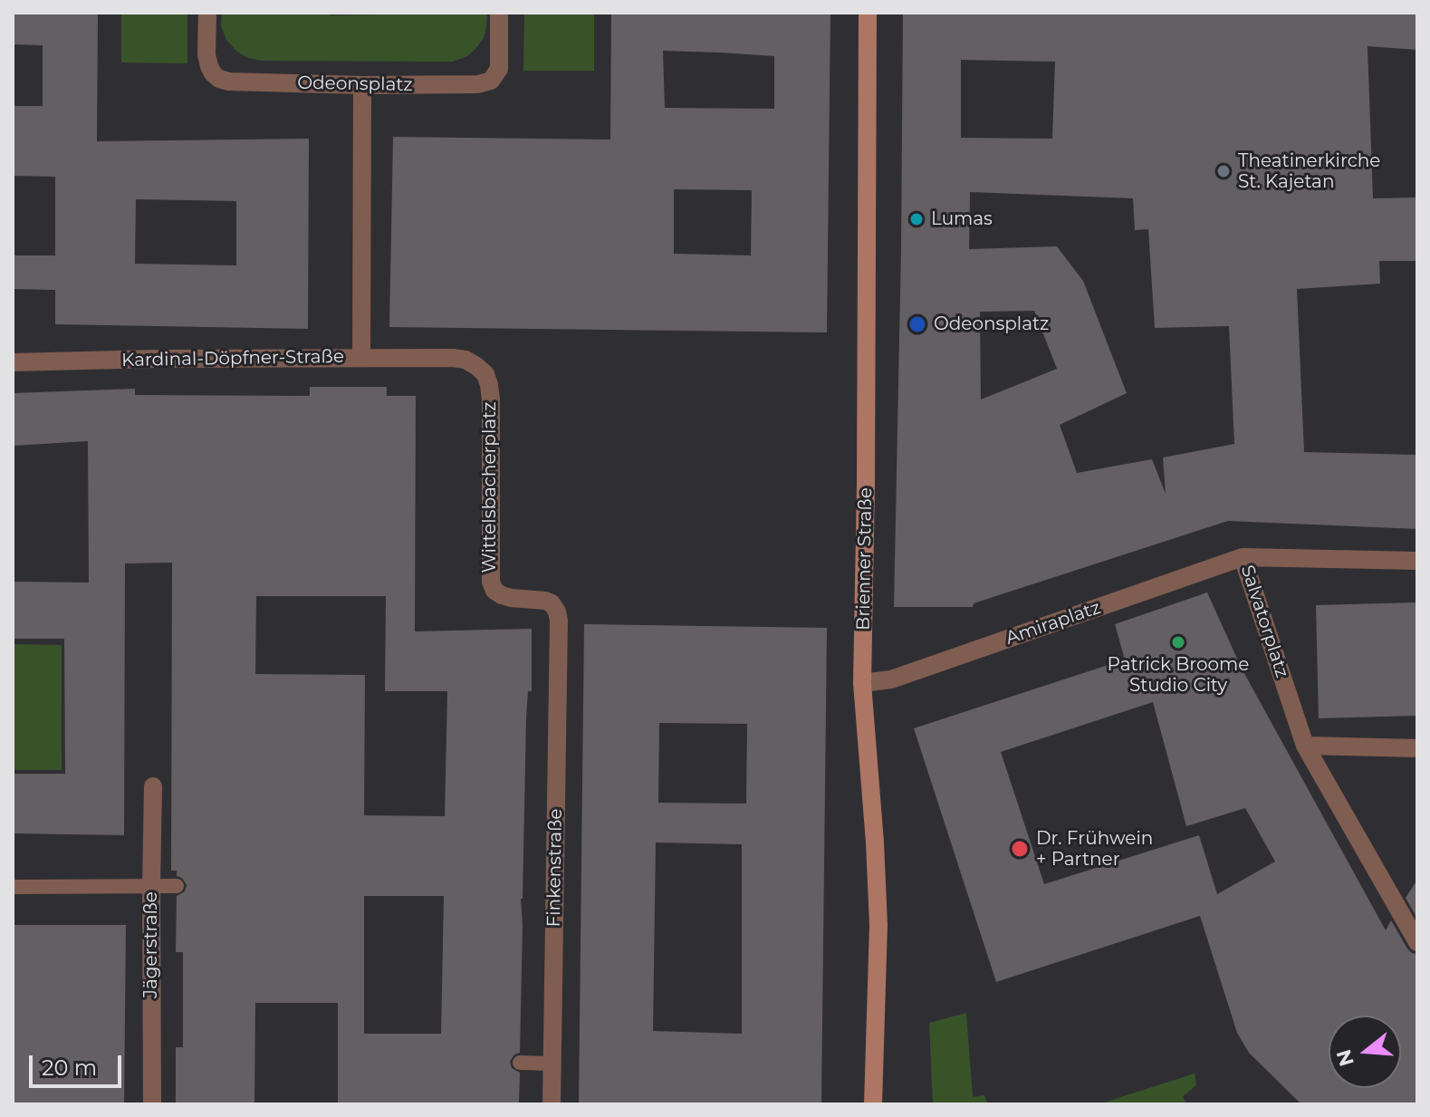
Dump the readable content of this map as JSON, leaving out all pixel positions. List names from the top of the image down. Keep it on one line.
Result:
{"streets":{"street":["Odeonsplatz","Kardinal-Döpfner-Straße","Wittelsbacherplatz","Brienner Straße","Salvatorplatz","Amiraplatz","Finkenstraße","Jägerstraße"]},"crossings":[["Kardinal-Döpfner-Straße","Wittelsbacherplatz"],["Wittelsbacherplatz","Finkenstraße"],["Brienner Straße","Amiraplatz"],["Salvatorplatz","Amiraplatz"]],"places":["Theatinerkirche St. Kajetan","Lumas","Odeonsplatz","Patrick Broome Studio City","Dr. Frühwein + Partner"],"scale_bar":"20 m","north":"left"}
